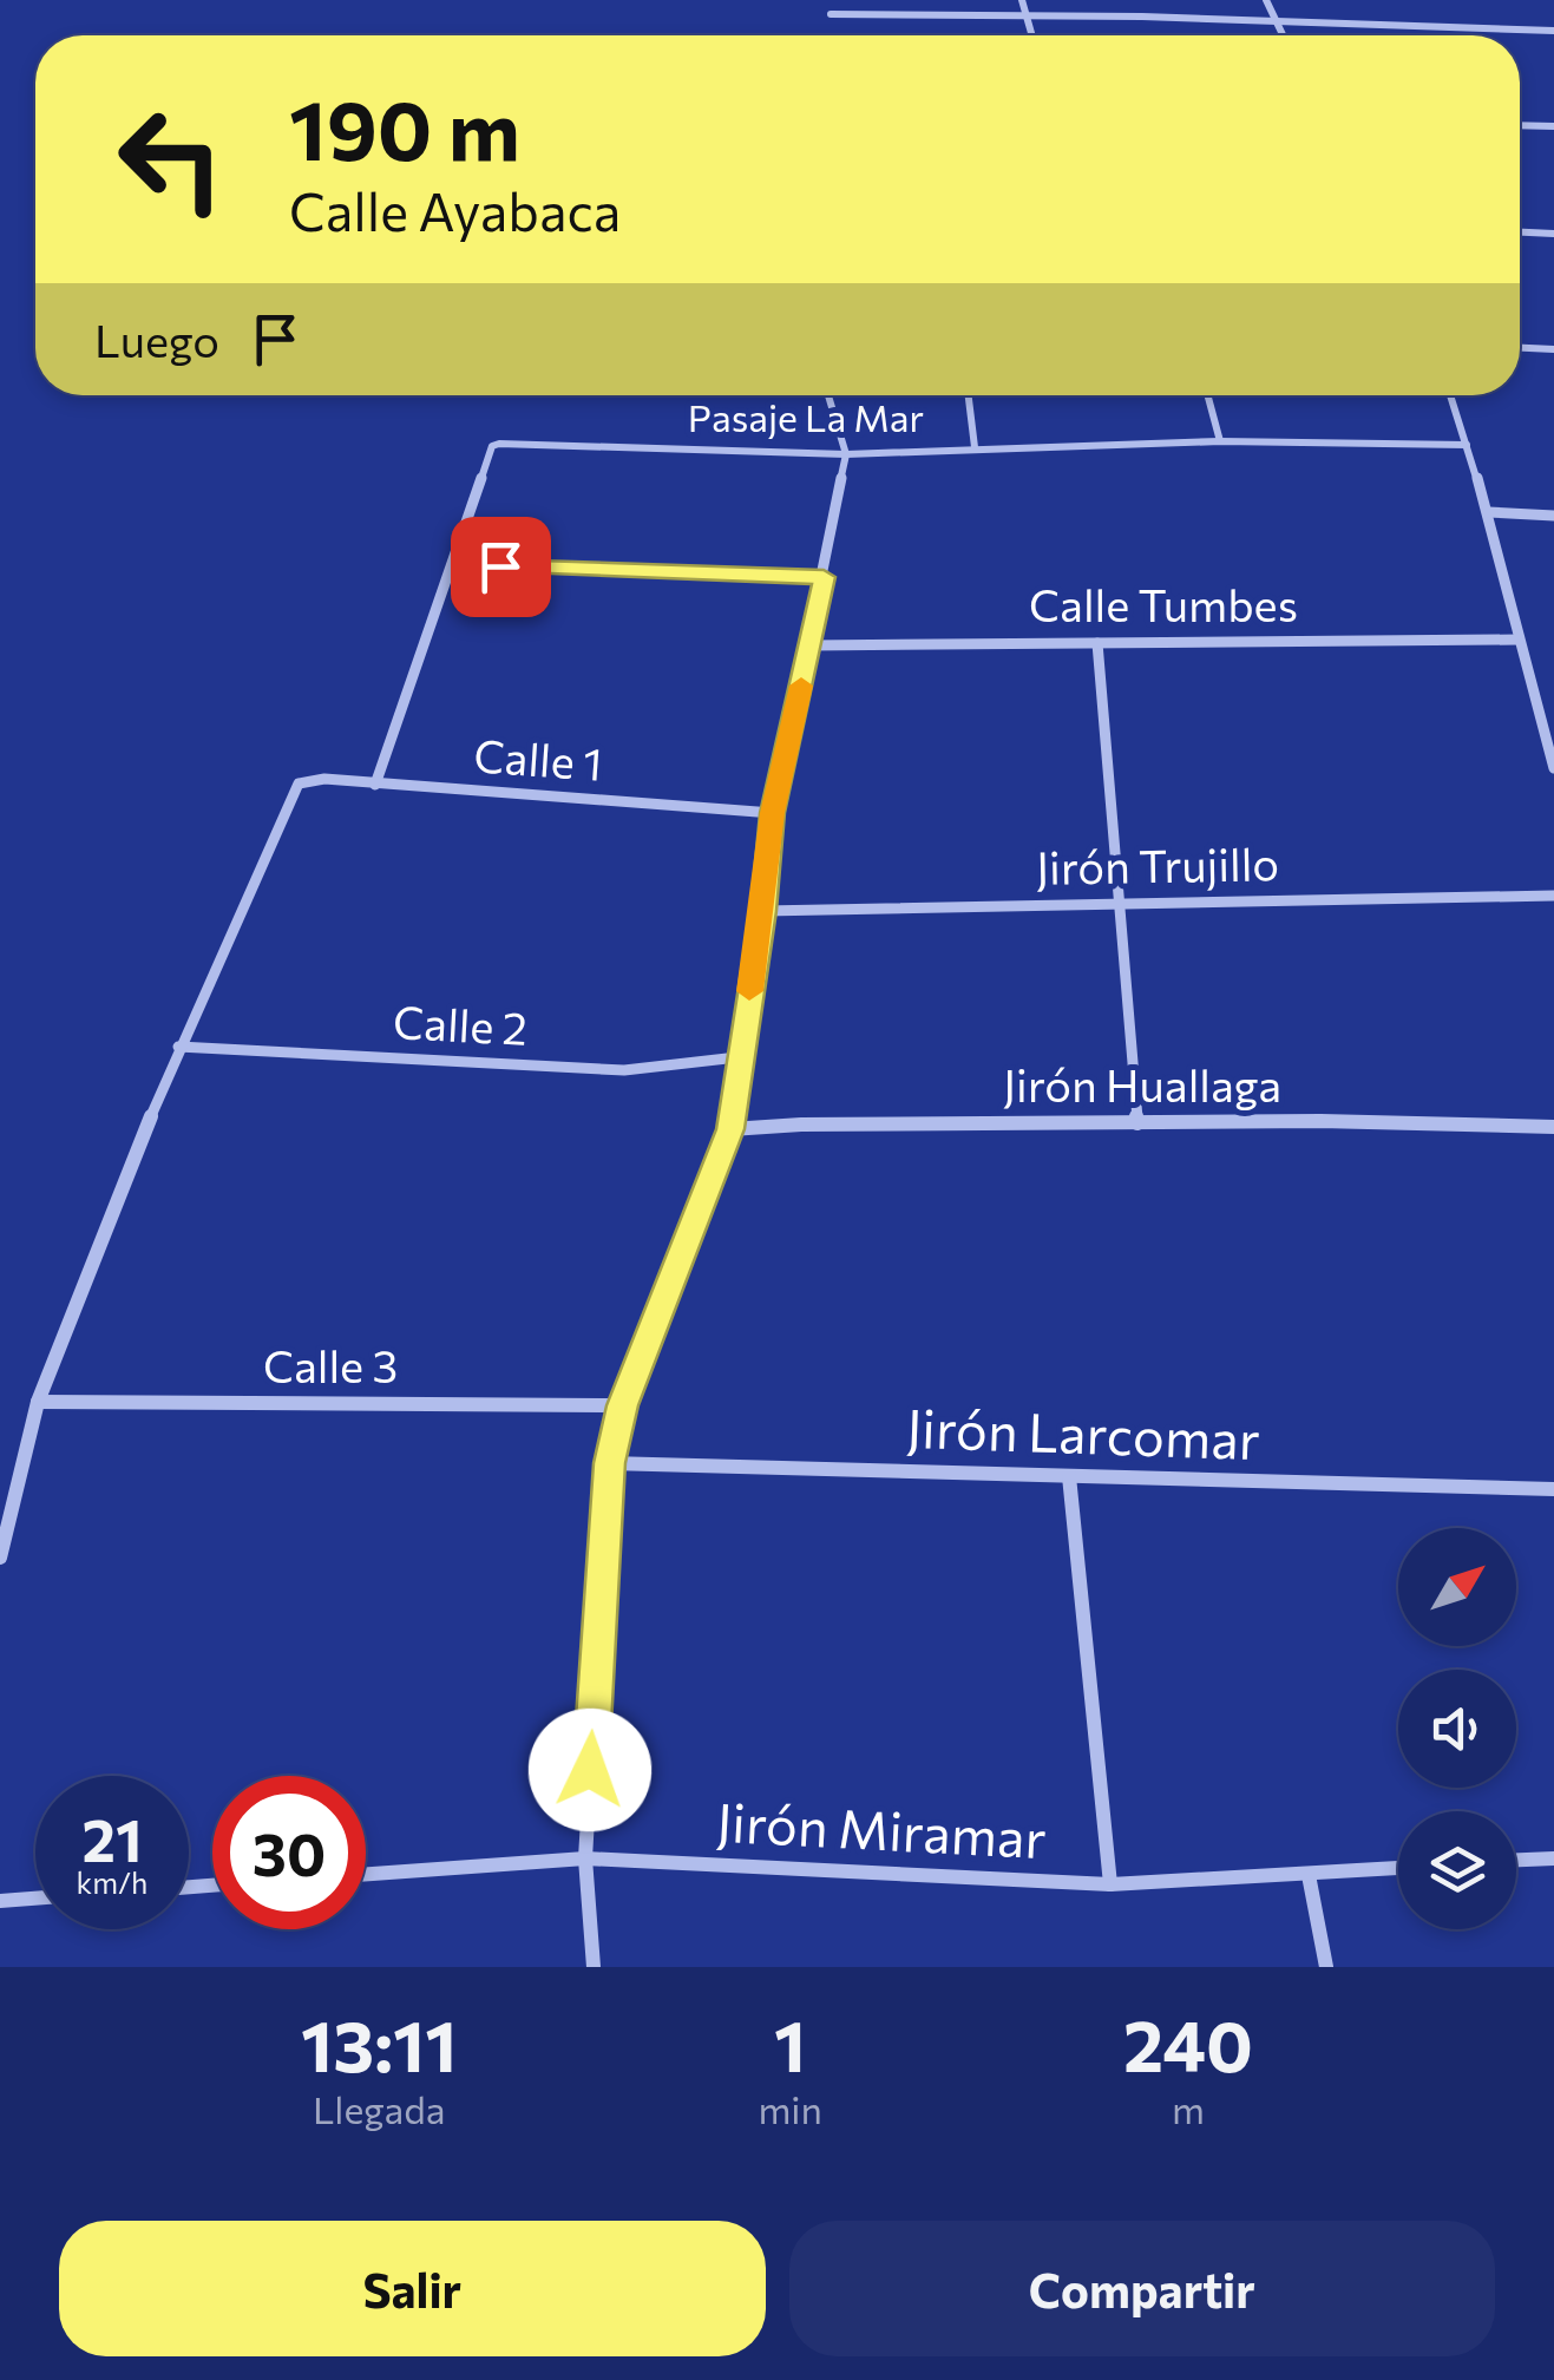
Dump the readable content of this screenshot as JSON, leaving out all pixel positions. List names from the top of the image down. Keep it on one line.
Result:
{"streets":{"street":["Pasaje La Mar","Calle Tumbes","Calle 1","Jirón Trujillo","Calle 2","Jirón Huallaga","Calle 3","Jirón Larcomar","Jirón Miramar"]},"crossings":[["Calle 1","Calle 2"]],"north":"top right","page":{"turn":["190 m","Calle Ayabaca"],"then":"Luego","speed":"21 km/h","limit":"30","eta":["13:11","Llegada","1","min","240","m"],"buttons":["Salir","Compartir"]}}
